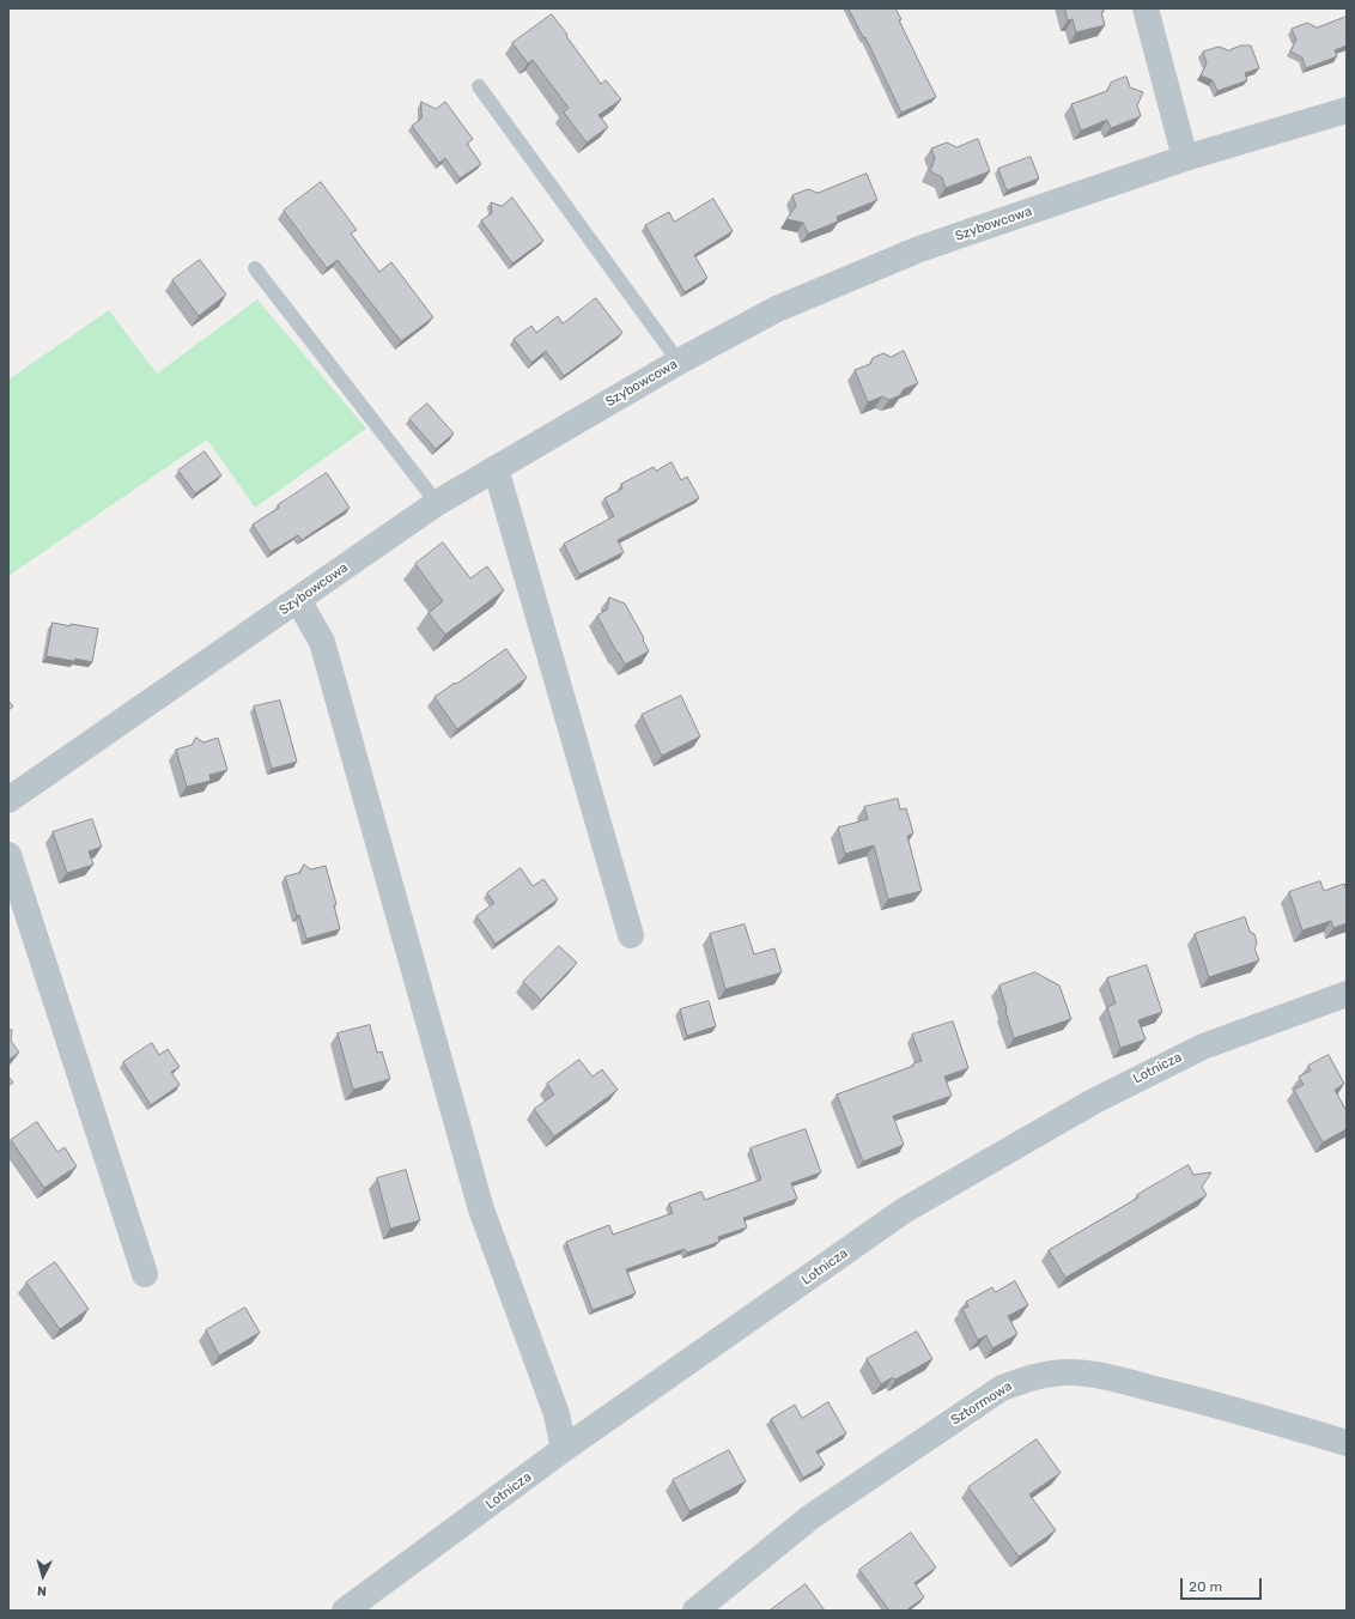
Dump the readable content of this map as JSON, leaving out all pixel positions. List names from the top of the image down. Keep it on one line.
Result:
{"streets":{"street":["Szybowcowa","Lotnicza","Sztormowa"]},"scale_bar":"20 m","north":"bottom"}
